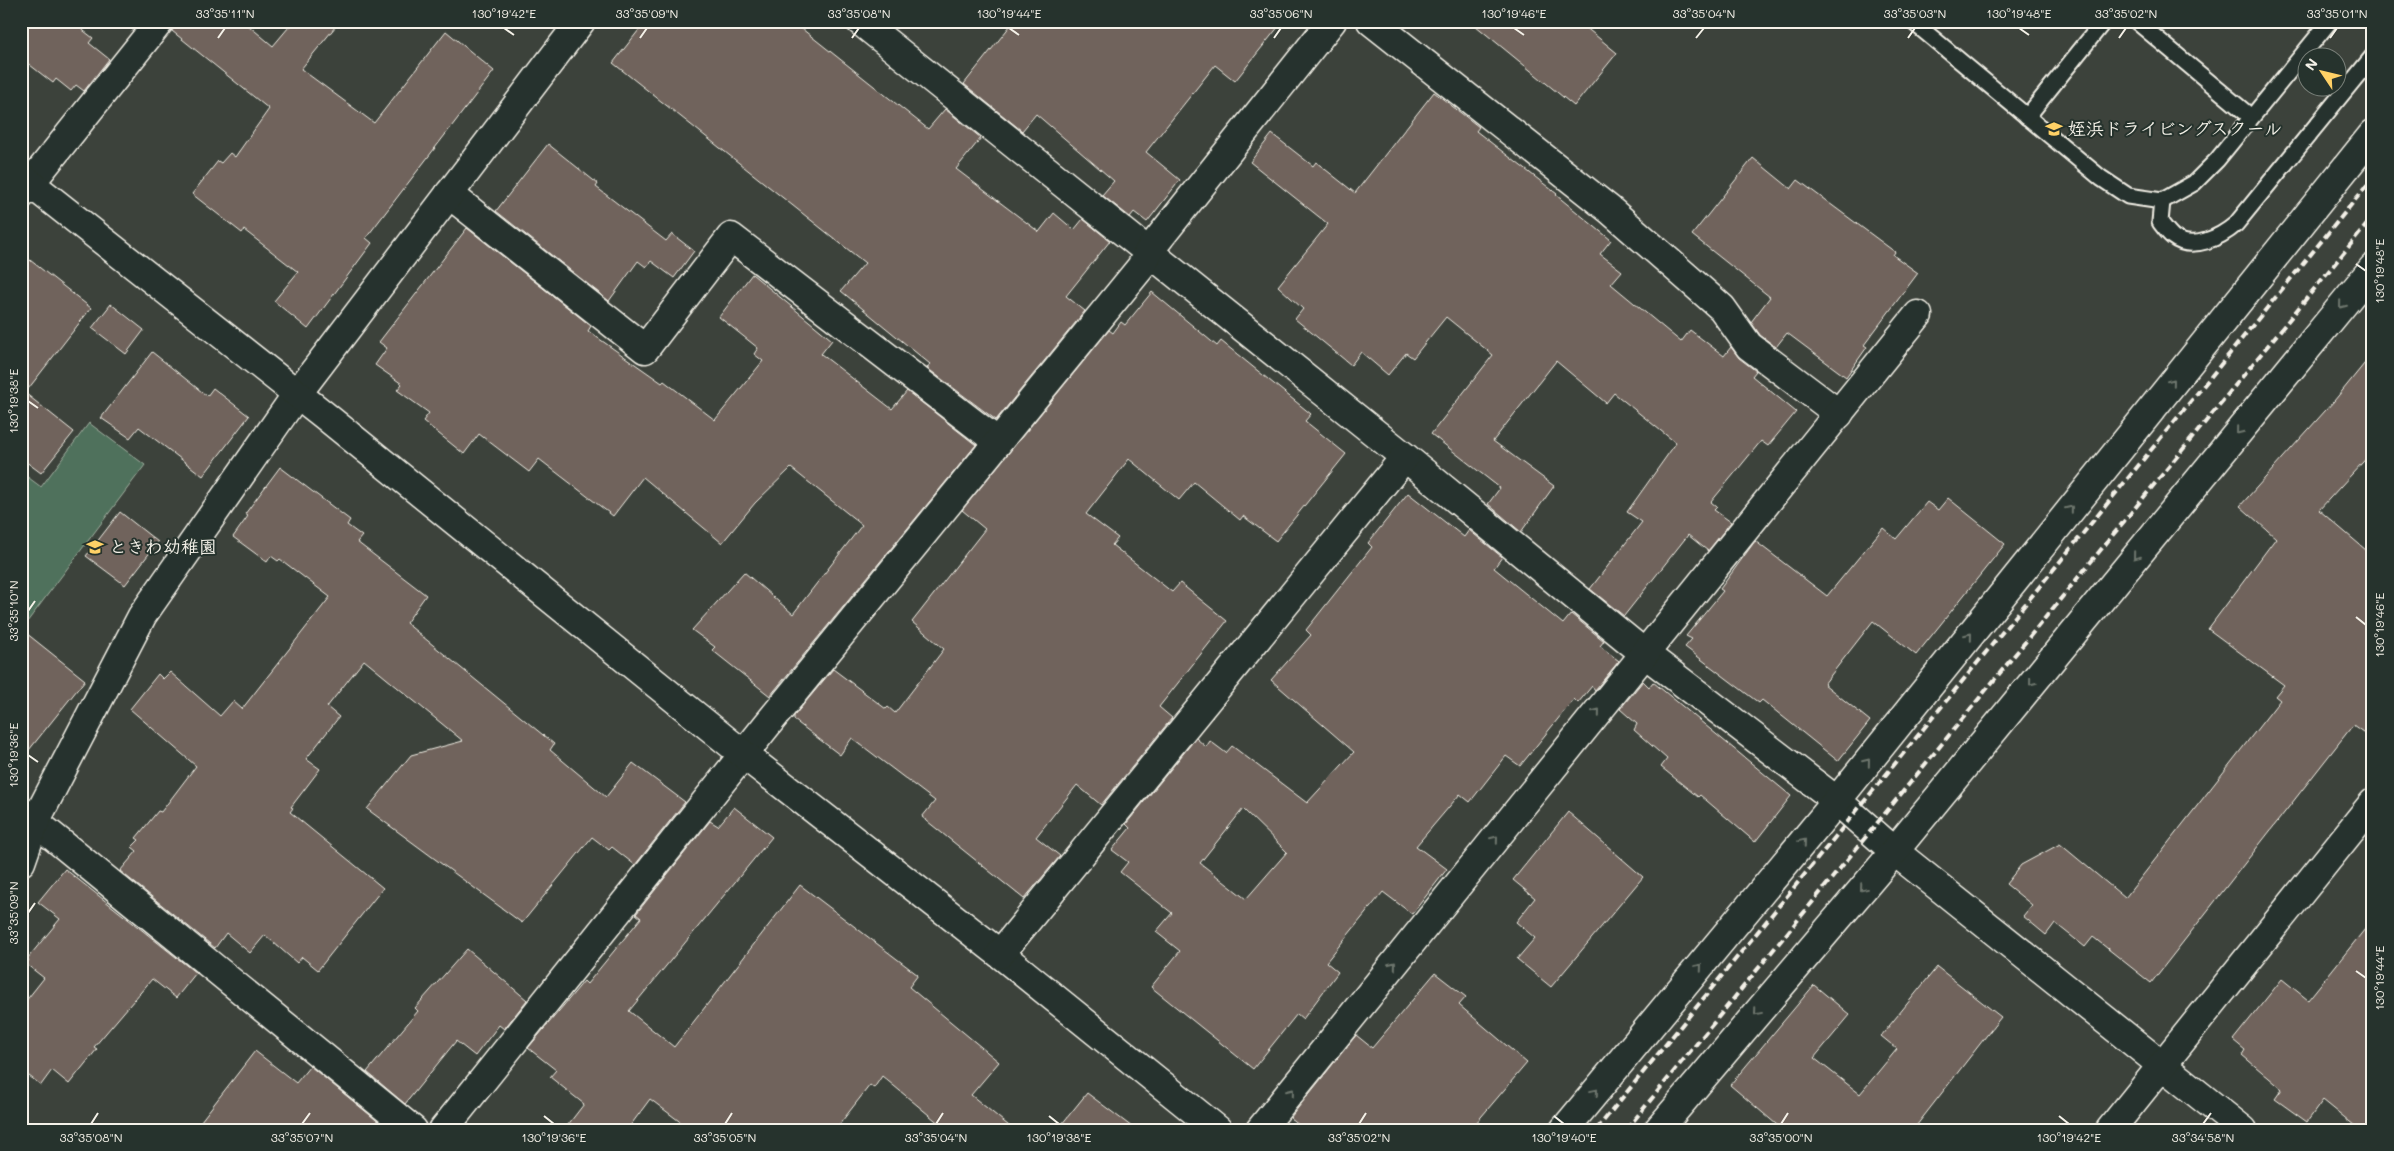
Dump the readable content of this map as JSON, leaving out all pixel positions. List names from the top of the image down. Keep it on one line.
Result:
{"places":{"school or university":["姪浜ドライビングスクール","ときわ幼稚園"]},"north":"top left","coordinates":["33°35'11\"N","130°19'42\"E","33°35'09\"N","33°35'08\"N","130°19'44\"E","33°35'06\"N","130°19'46\"E","33°35'04\"N","33°35'03\"N","130°19'48\"E","33°35'02\"N","33°35'01\"N","130°19'38\"E","33°35'10\"N","130°19'36\"E","33°35'07\"N","33°35'05\"N","130°19'40\"E","33°35'00\"N","33°34'58\"N"]}
